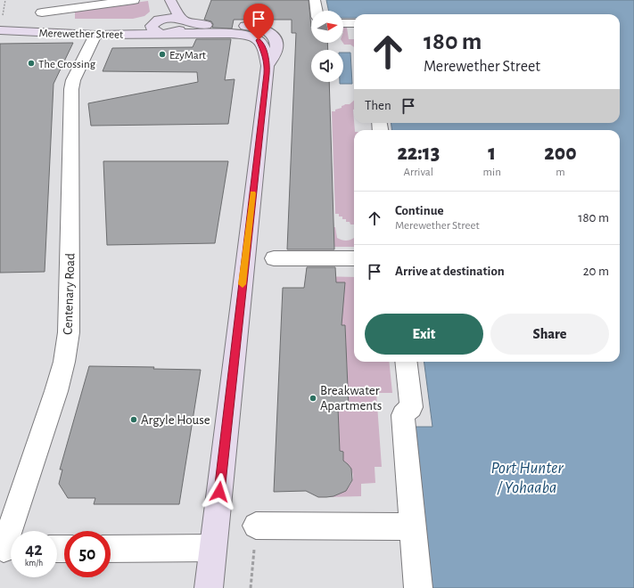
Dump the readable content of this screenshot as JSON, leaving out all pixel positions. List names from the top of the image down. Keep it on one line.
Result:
{"streets":{"main road":["Merewether Street"],"street":["Centenary Road"]},"crossings":[["Merewether Street","Centenary Road"]],"water":["Port Hunter / Yohaaba"],"places":["EzyMart","The Crossing","Breakwater Apartments","Argyle House"],"north":"right","page":{"turn":["180 m","Merewether Street"],"then":"Then","eta":["22:13","Arrival","1","min","200","m"],"list":[{"name":"Continue","note":"Merewether Street","value":"180 m"},{"name":"Arrive at destination","value":"20 m"}],"buttons":["Exit","Share"],"speed":"42 km/h","limit":"50"}}
